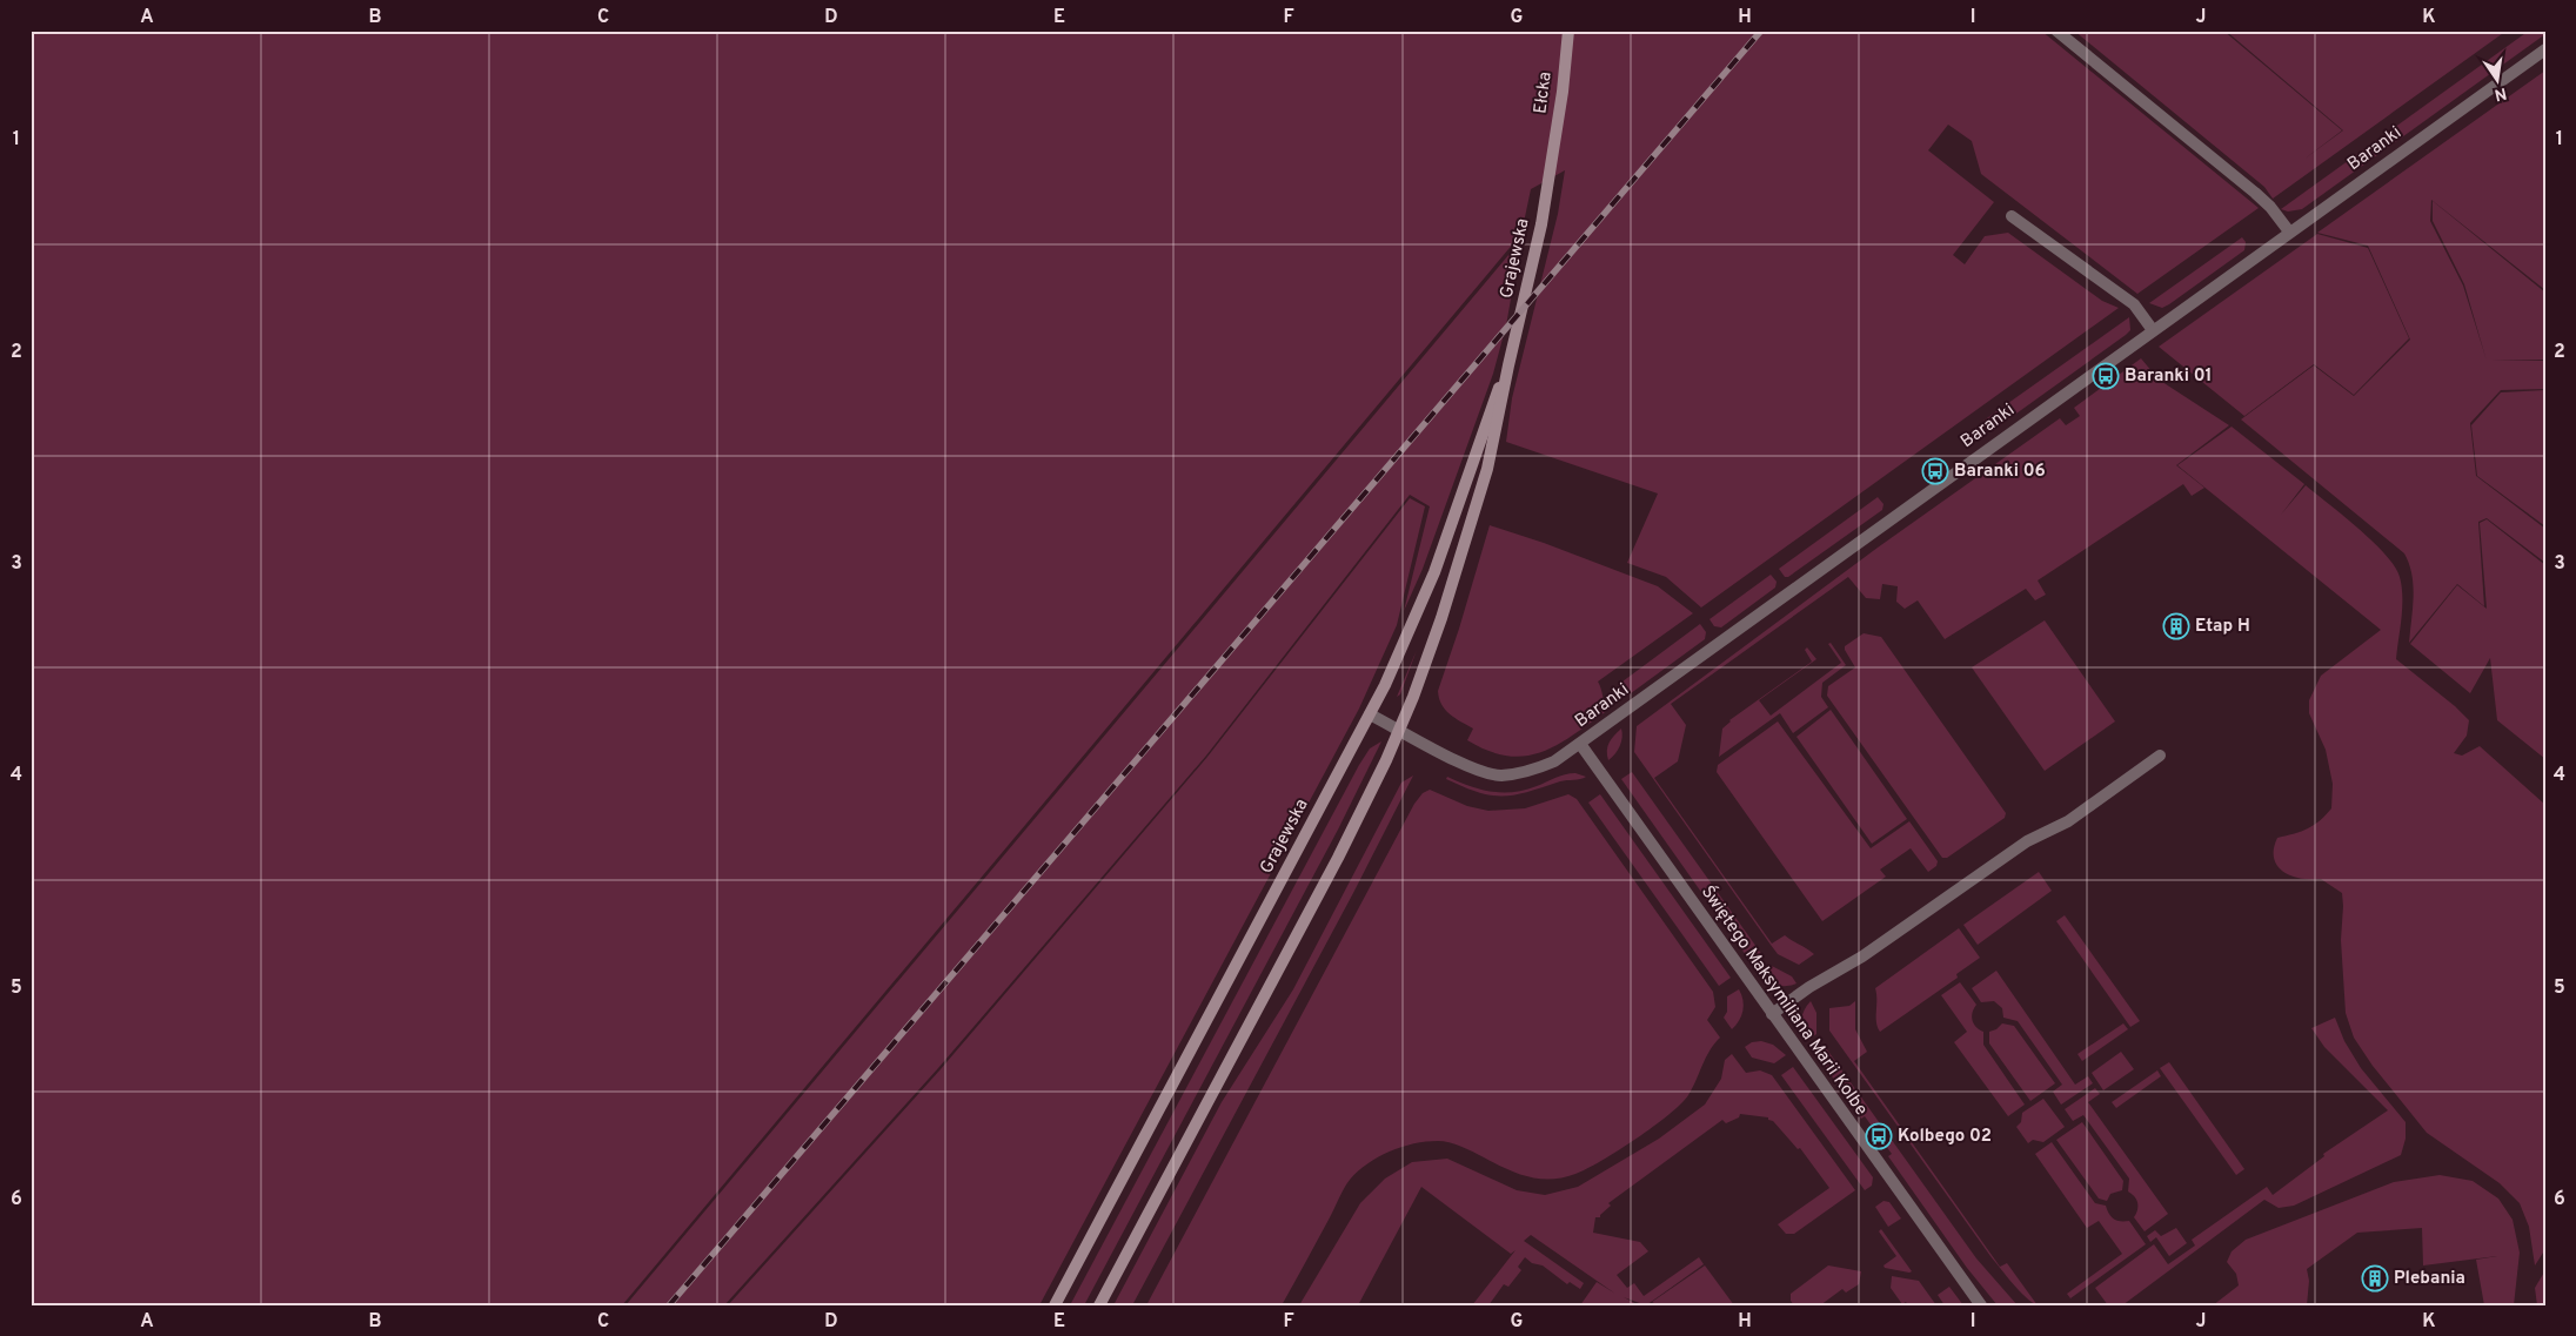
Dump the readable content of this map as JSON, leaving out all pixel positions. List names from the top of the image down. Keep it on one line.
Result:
{"streets":{"main road":["Ełcka","Grajewska"],"street":["Baranki","Świętego Maksymiliana Marii Kolbe"]},"crossings":[["Ełcka","Grajewska"],["Baranki","Grajewska"],["Baranki","Świętego Maksymiliana Marii Kolbe"]],"places":{"bus stop":["Baranki 01","Baranki 06","Kolbego 02"],"building":["Etap H","Plebania"]},"north":"bottom","grid":{"columns":["A","B","C","D","E","F","G","H","I","J","K"],"rows":["1","2","3","4","5","6"]}}
